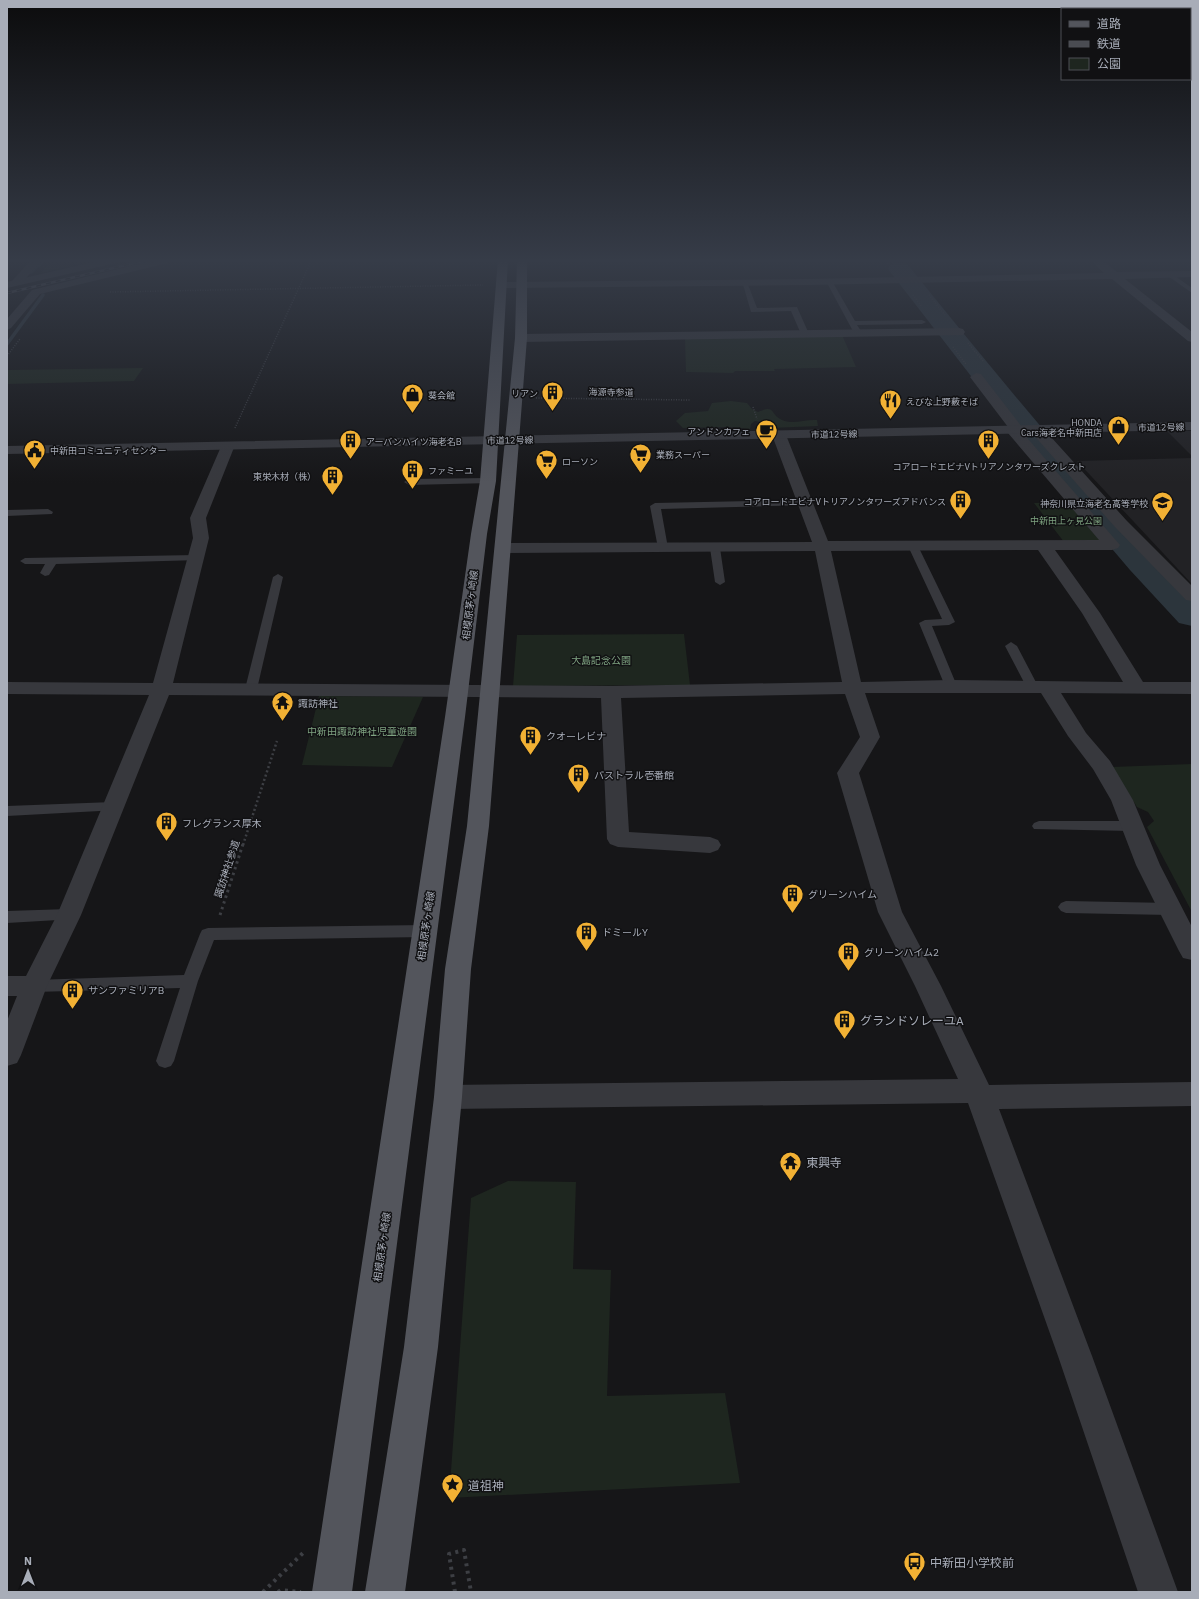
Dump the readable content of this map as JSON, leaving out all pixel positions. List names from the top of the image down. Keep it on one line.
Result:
{"streets":{"main road":["相模原茅ヶ崎線"],"street":["市道12号線"],"path":["海源寺参道","諏訪神社参道"]},"crossings":[["市道12号線","相模原茅ヶ崎線"]],"parks":["中新田上ヶ見公園","大島記念公園","中新田諏訪神社児童遊園"],"places":{"building":["リアン","アーバンハイツ海老名B","コアロードエビナVトリアノンタワーズクレスト","ファミーユ","東栄木材（株）","コアロードエビナVトリアノンタワーズアドバンス","クオーレビナ","パストラル壱番館","フレグランス厚木","グリーンハイム","ドミールY","グリーンハイム2","サンファミリアB","グランドソレーユA"],"shop":["葵会館","HONDA Cars海老名中新田店"],"restaurant":["えびな上野藪そば"],"cafe":["アンドンカフェ"],"public building":["中新田コミュニティセンター"],"supermarket":["業務スーパー","ローソン"],"school or university":["神奈川県立海老名高等学校"],"temple":["諏訪神社","東興寺"],"place":["道祖神"],"bus stop":["中新田小学校前"]},"legend":["道路","鉄道","公園"],"north":"top"}
